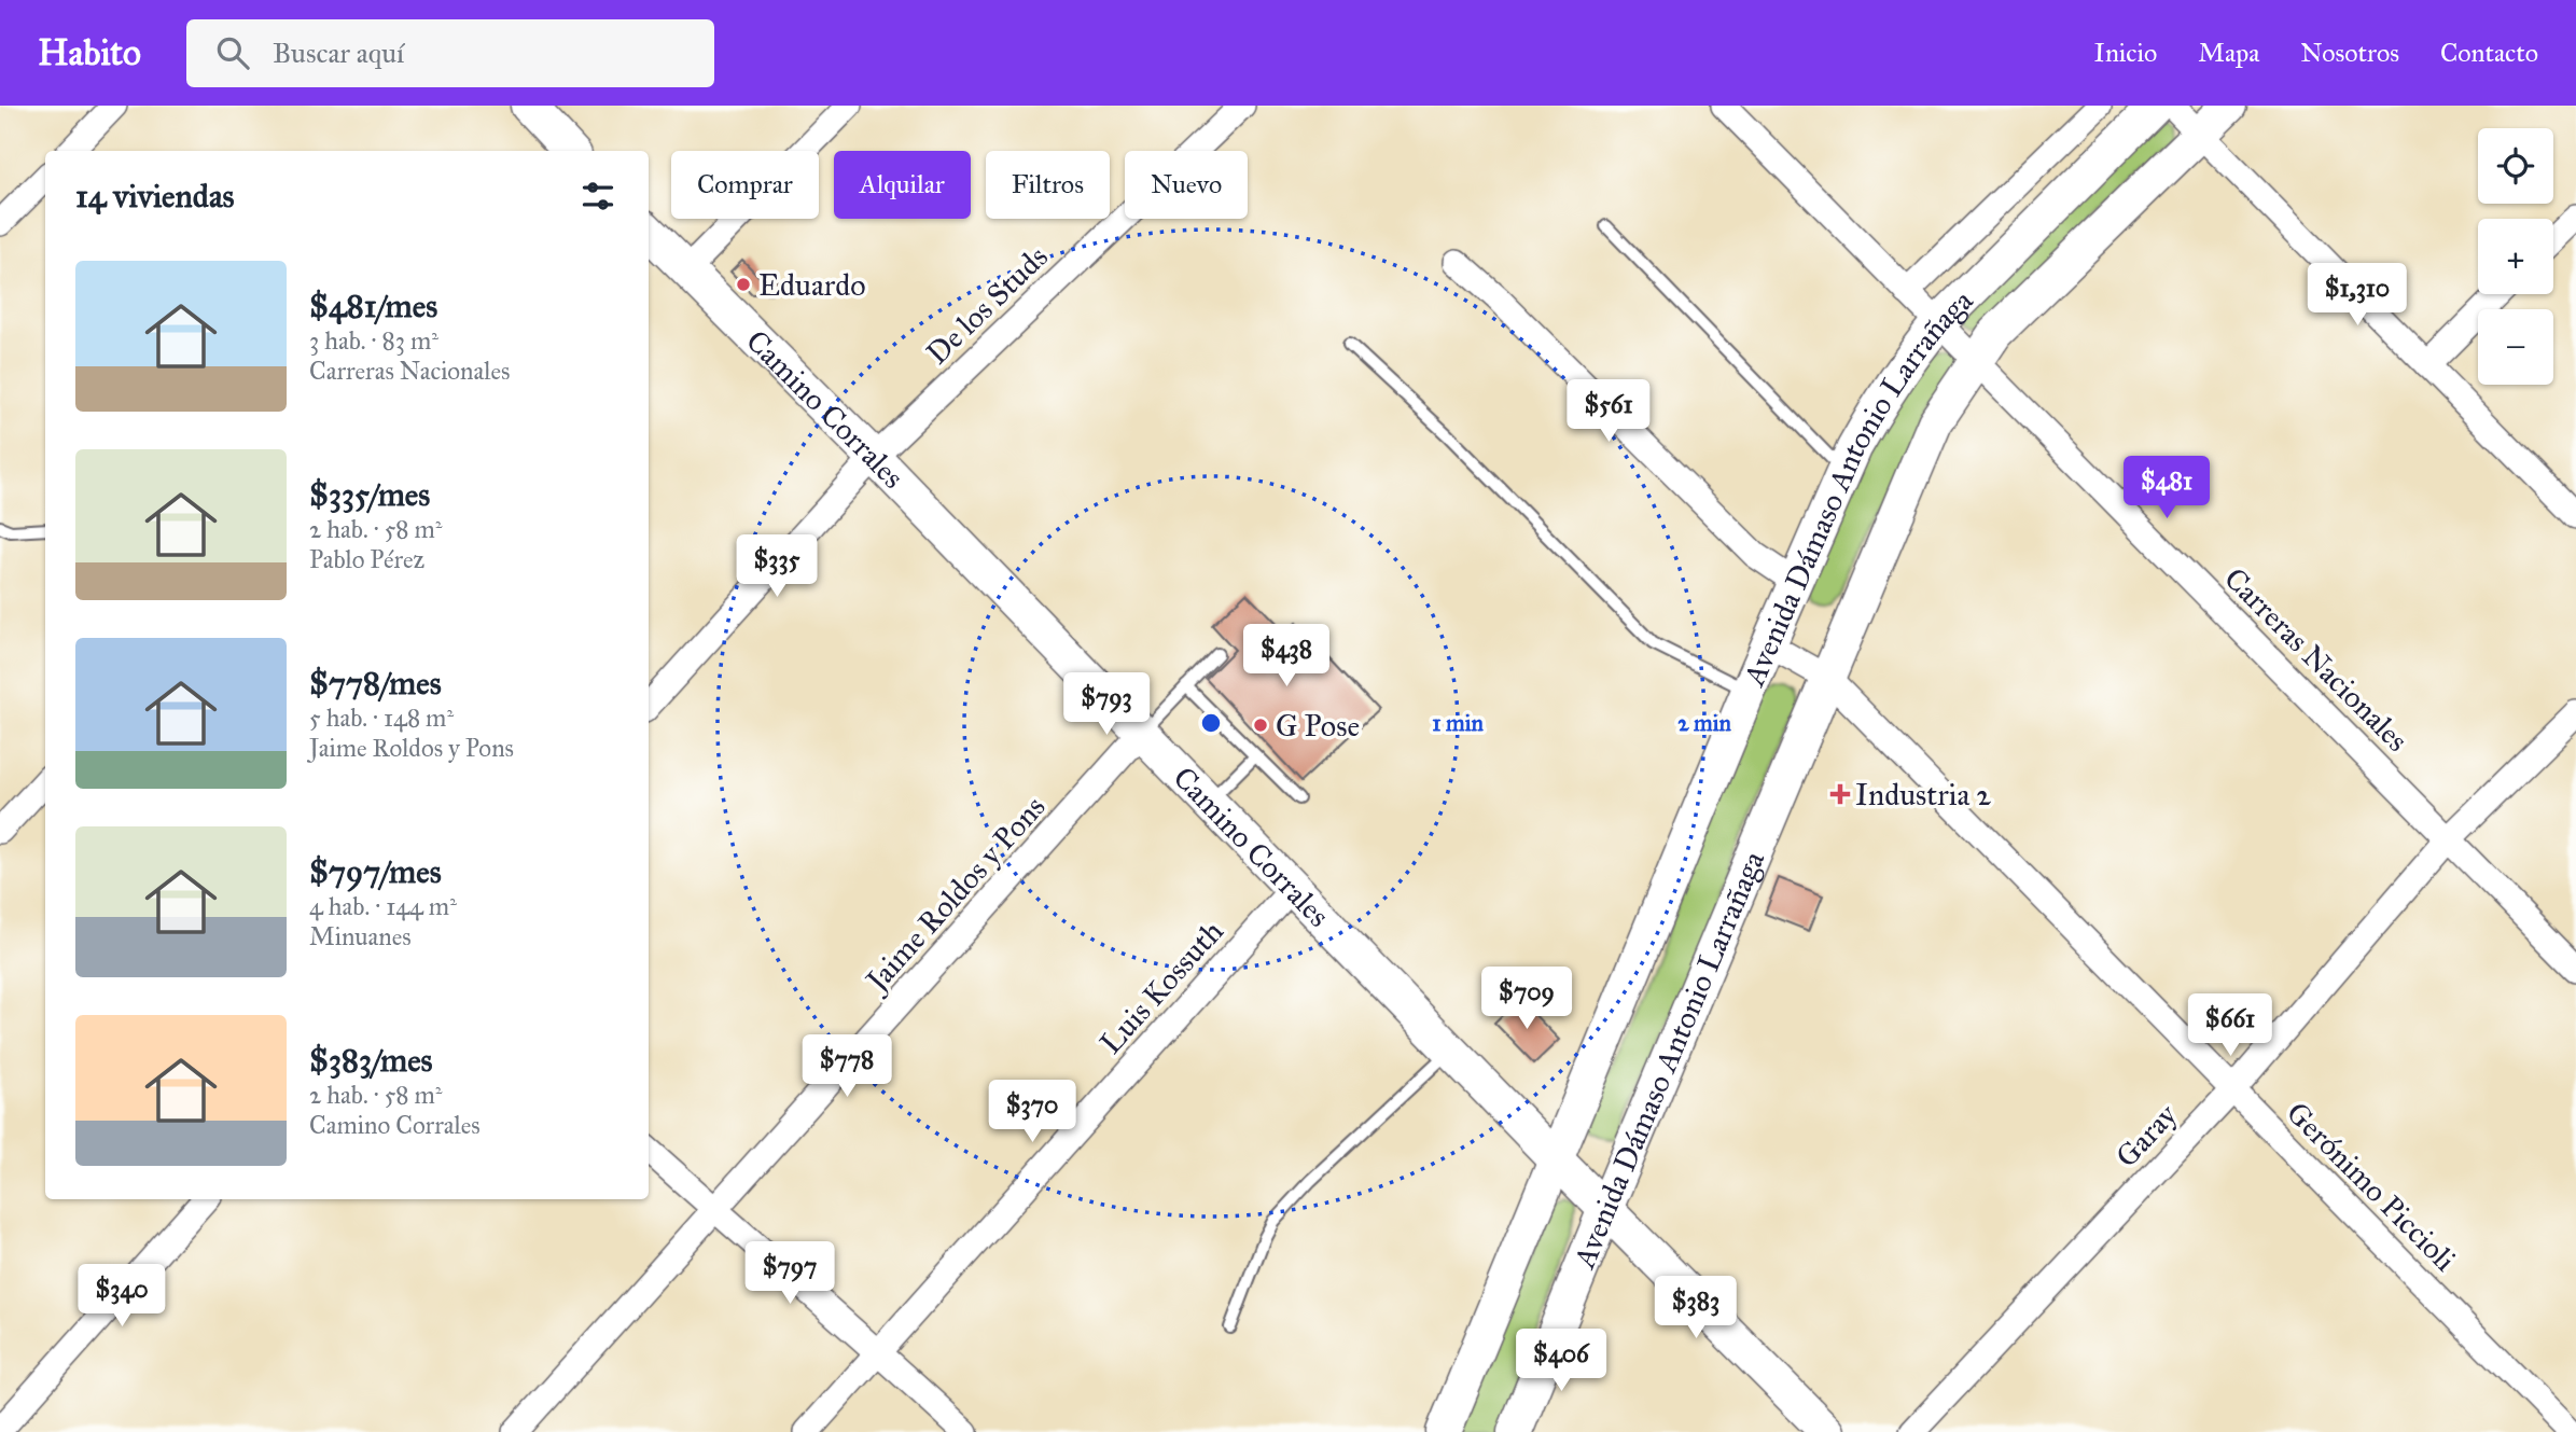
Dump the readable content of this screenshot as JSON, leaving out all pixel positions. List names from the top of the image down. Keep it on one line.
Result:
{"streets":{"street":["De los Studs","Camino Corrales","Avenida Dámaso Antonio Larrañaga","Carreras Nacionales","Jaime Roldos y Pons","Luis Kossuth","Garay","Gerónimo Piccioli"]},"crossings":[["De los Studs","Camino Corrales"],["Camino Corrales","Avenida Dámaso Antonio Larrañaga"],["Camino Corrales","Jaime Roldos y Pons"],["Camino Corrales","Luis Kossuth"],["Avenida Dámaso Antonio Larrañaga","Carreras Nacionales"],["Avenida Dámaso Antonio Larrañaga","Gerónimo Piccioli"],["Carreras Nacionales","Garay"],["Garay","Gerónimo Piccioli"]],"places":{"other":["Eduardo","G Pose"],"health":["Industria 2"]},"page":{"header":"Habito","search":"Buscar aquí","nav":["Inicio","Mapa","Nosotros","Contacto"],"map_buttons":["+","−"],"chip":["Comprar","Alquilar","Filtros","Nuevo"],"heading":"14 viviendas","list":[{"name":"$481/mes","note":"3 hab. · 83 m² · Carreras Nacionales"},{"name":"$335/mes","note":"2 hab. · 58 m² · Pablo Pérez"},{"name":"$778/mes","note":"5 hab. · 148 m² · Jaime Roldos y Pons"},{"name":"$797/mes","note":"4 hab. · 144 m² · Minuanes"},{"name":"$383/mes","note":"2 hab. · 58 m² · Camino Corrales"}],"price":["$1,310","$561","$481","$335","$438","$793","$709","$661","$778","$370","$797","$340","$383","$406"]},"rings":["1 min","2 min"]}
